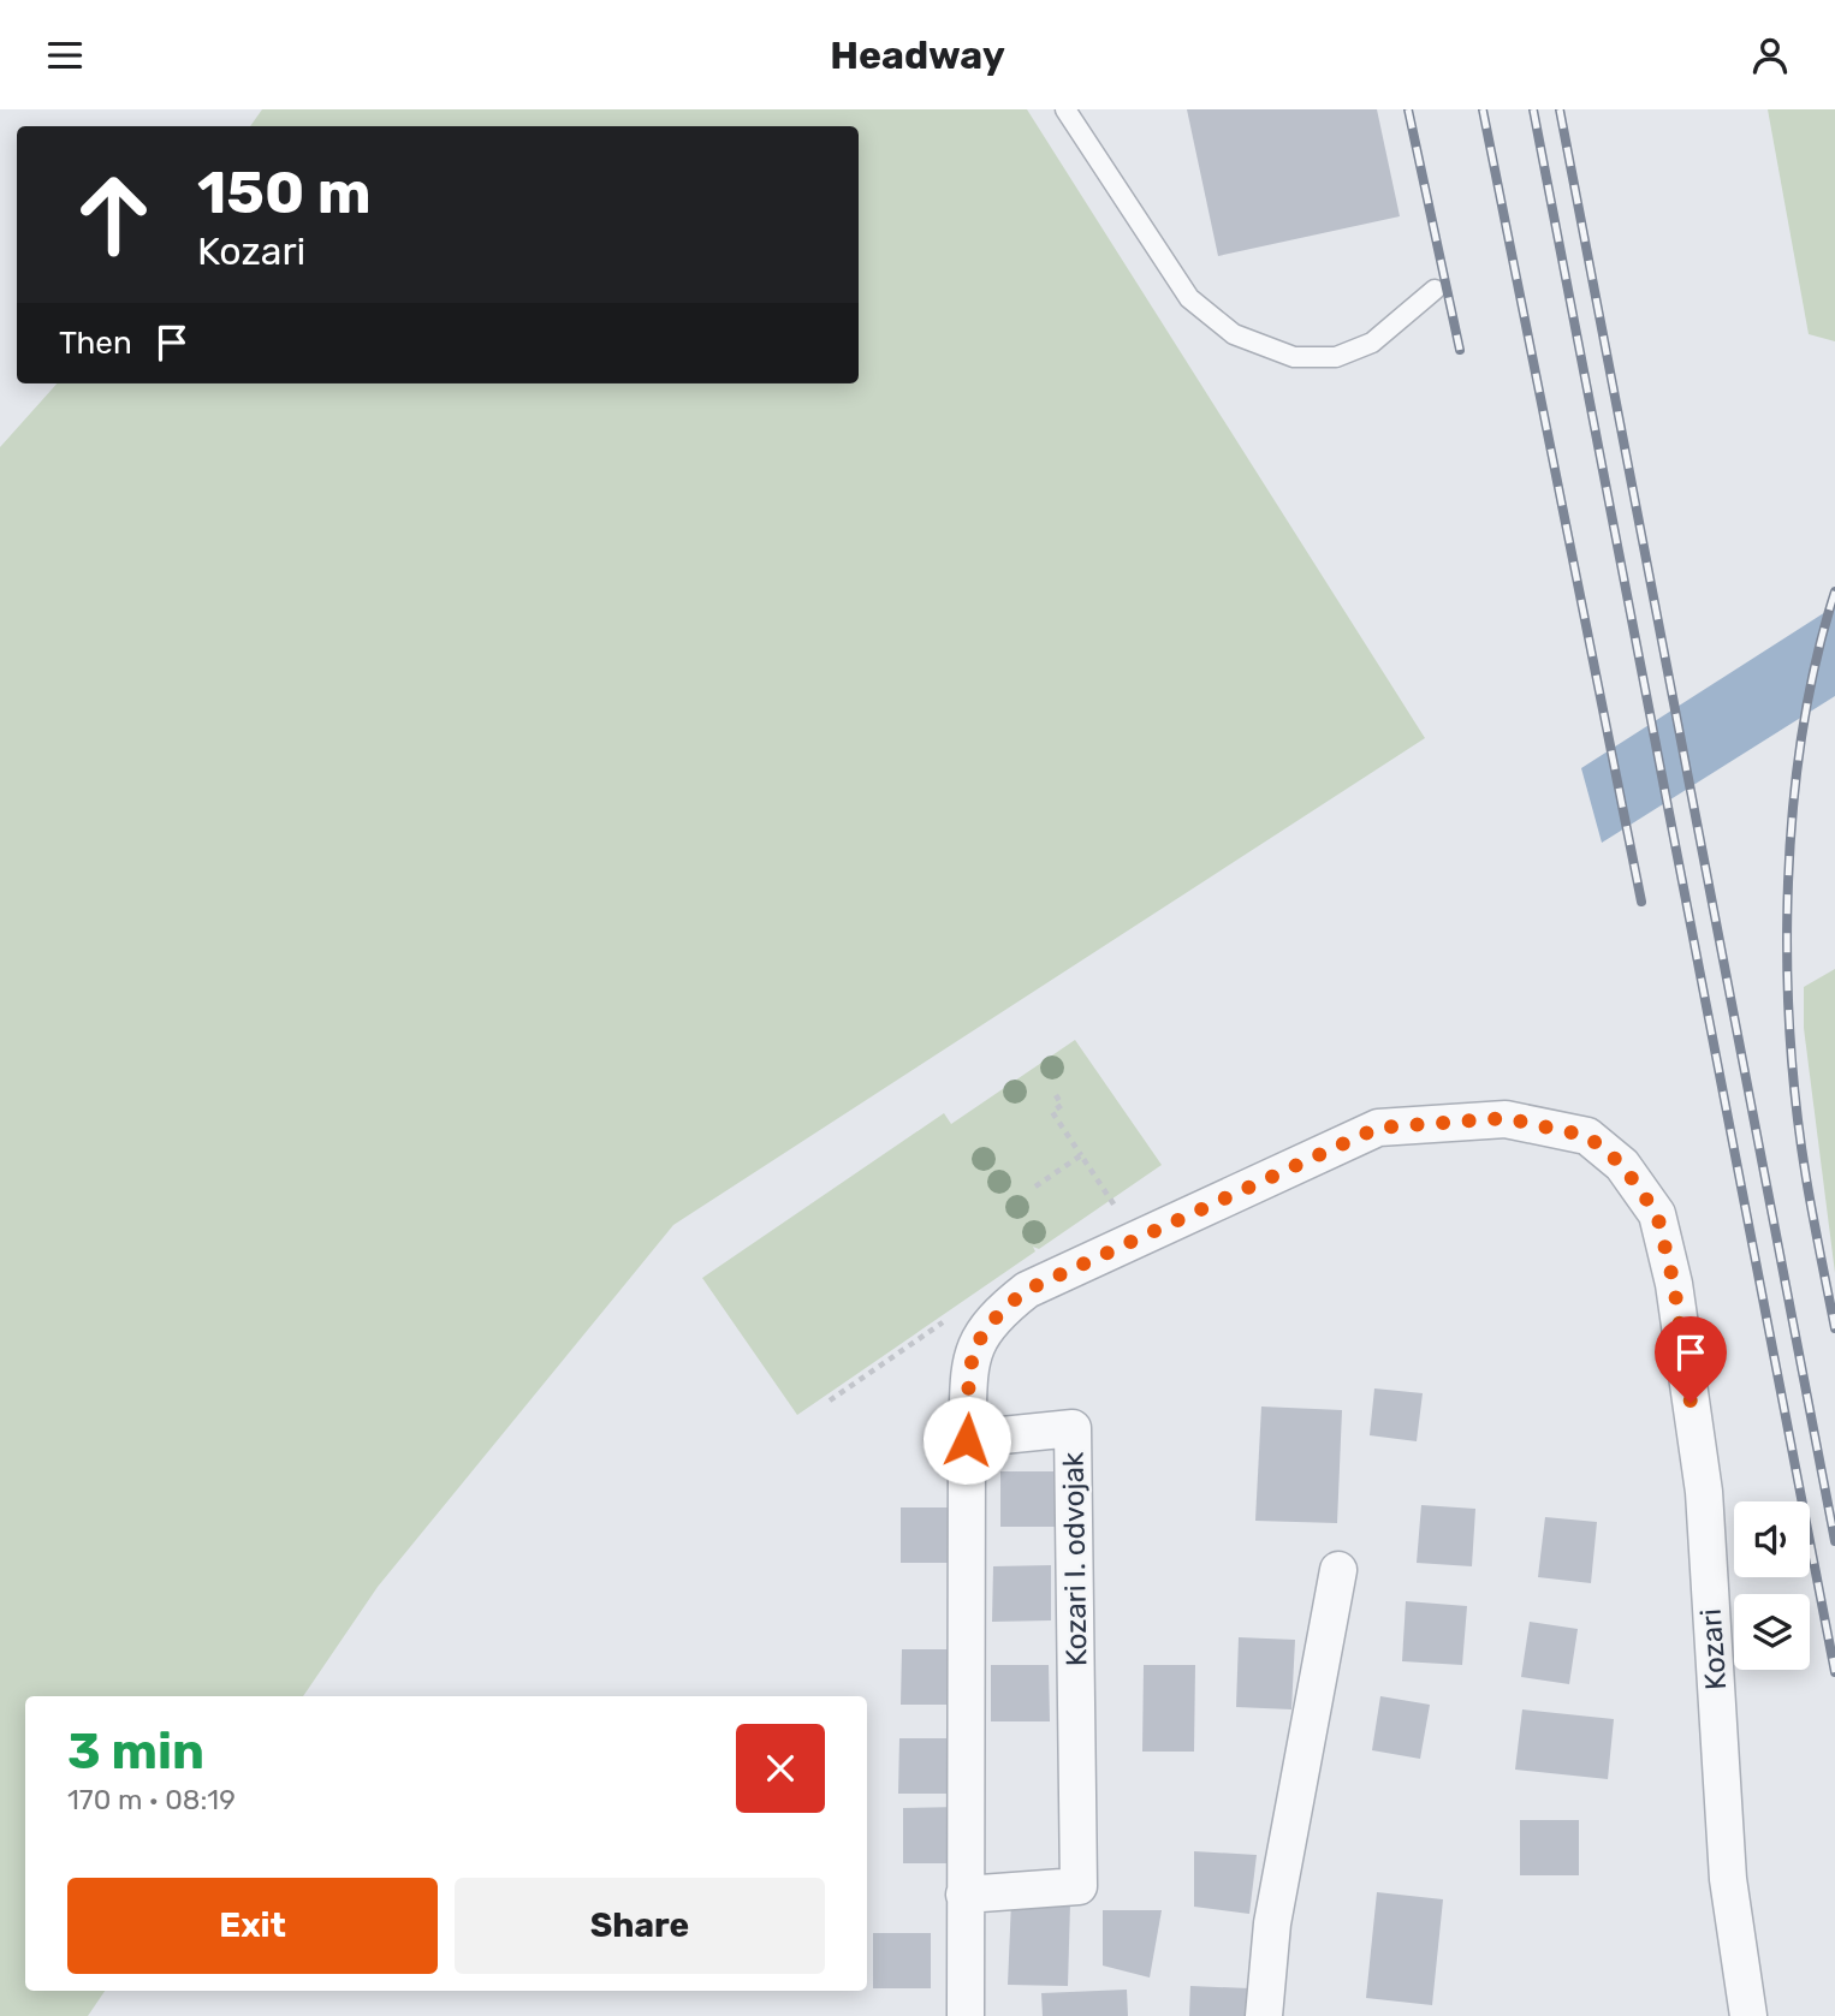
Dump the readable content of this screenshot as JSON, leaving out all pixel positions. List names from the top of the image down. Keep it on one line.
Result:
{"streets":{"street":["Kozari I. odvojak","Kozari"]},"crossings":[["Kozari I. odvojak","Kozari"]],"page":{"header":"Headway","turn":["150 m","Kozari"],"then":"Then","heading":["3 min","170 m · 08:19"],"buttons":["Exit","Share"]}}
